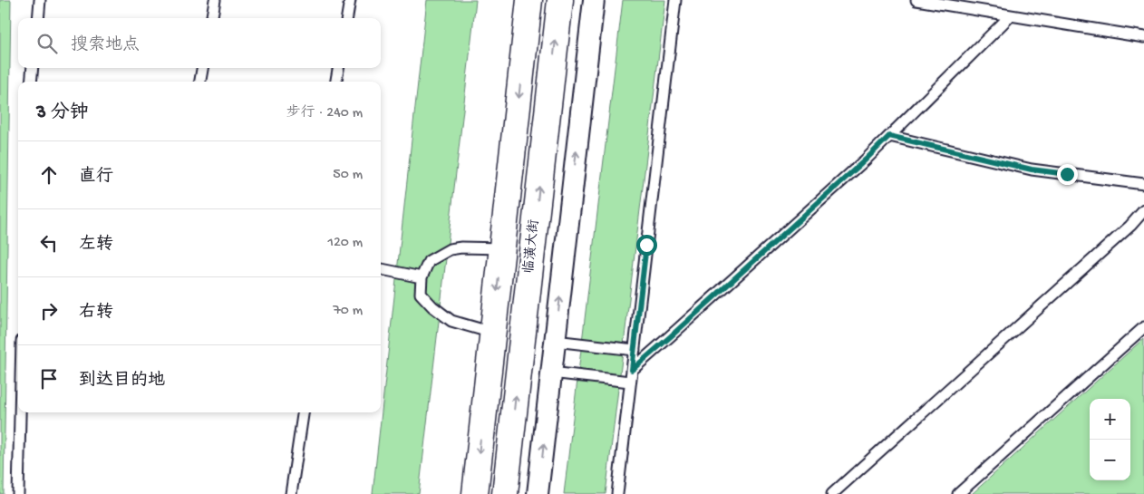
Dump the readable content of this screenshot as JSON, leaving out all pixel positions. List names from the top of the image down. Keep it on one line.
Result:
{"streets":{"main road":["临潢大街"]},"page":{"search":"搜索地点","heading":["3 分钟","步行 · 240 m"],"list":[["直行","50 m"],["左转","120 m"],["右转","70 m"],"到达目的地"],"map_buttons":["+","−"]}}
